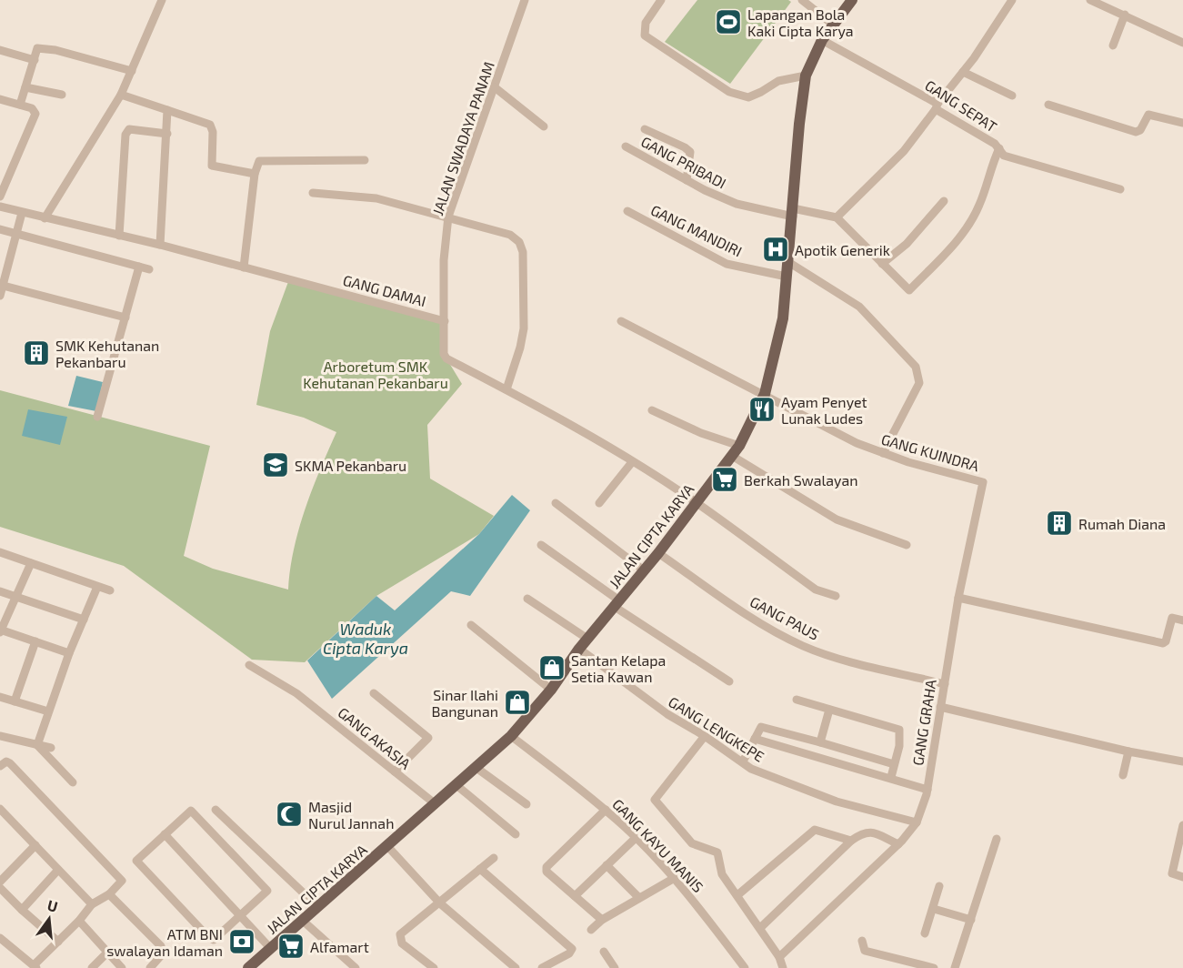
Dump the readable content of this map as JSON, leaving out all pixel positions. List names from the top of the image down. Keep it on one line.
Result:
{"streets":{"main road":["JALAN CIPTA KARYA"],"street":["GANG SEPAT","JALAN SWADAYA PANAM","GANG PRIBADI","GANG MANDIRI","GANG DAMAI","GANG KUINDRA","GANG PAUS","GANG GRAHA","GANG LENGKEPE","GANG AKASIA","GANG KAYU MANIS"]},"crossings":[["GANG SEPAT","JALAN CIPTA KARYA"],["JALAN SWADAYA PANAM","GANG DAMAI"],["GANG PRIBADI","JALAN CIPTA KARYA"],["GANG MANDIRI","JALAN CIPTA KARYA"],["GANG KUINDRA","JALAN CIPTA KARYA"],["GANG KUINDRA","GANG GRAHA"],["JALAN CIPTA KARYA","GANG PAUS"],["JALAN CIPTA KARYA","GANG LENGKEPE"],["JALAN CIPTA KARYA","GANG AKASIA"],["JALAN CIPTA KARYA","GANG KAYU MANIS"],["GANG PAUS","GANG GRAHA"],["GANG GRAHA","GANG LENGKEPE"]],"water":["Waduk Cipta Karya"],"parks":["Arboretum SMK Kehutanan Pekanbaru"],"places":{"sports":["Lapangan Bola Kaki Cipta Karya"],"hospital":["Apotik Generik"],"building":["SMK Kehutanan Pekanbaru","Rumah Diana"],"restaurant":["Ayam Penyet Lunak Ludes"],"school or university":["SKMA Pekanbaru"],"supermarket":["Berkah Swalayan","Alfamart"],"shop":["Santan Kelapa Setia Kawan","Sinar Ilahi Bangunan"],"mosque":["Masjid Nurul Jannah"],"bank":["ATM BNI swalayan Idaman"]},"north":"top"}
